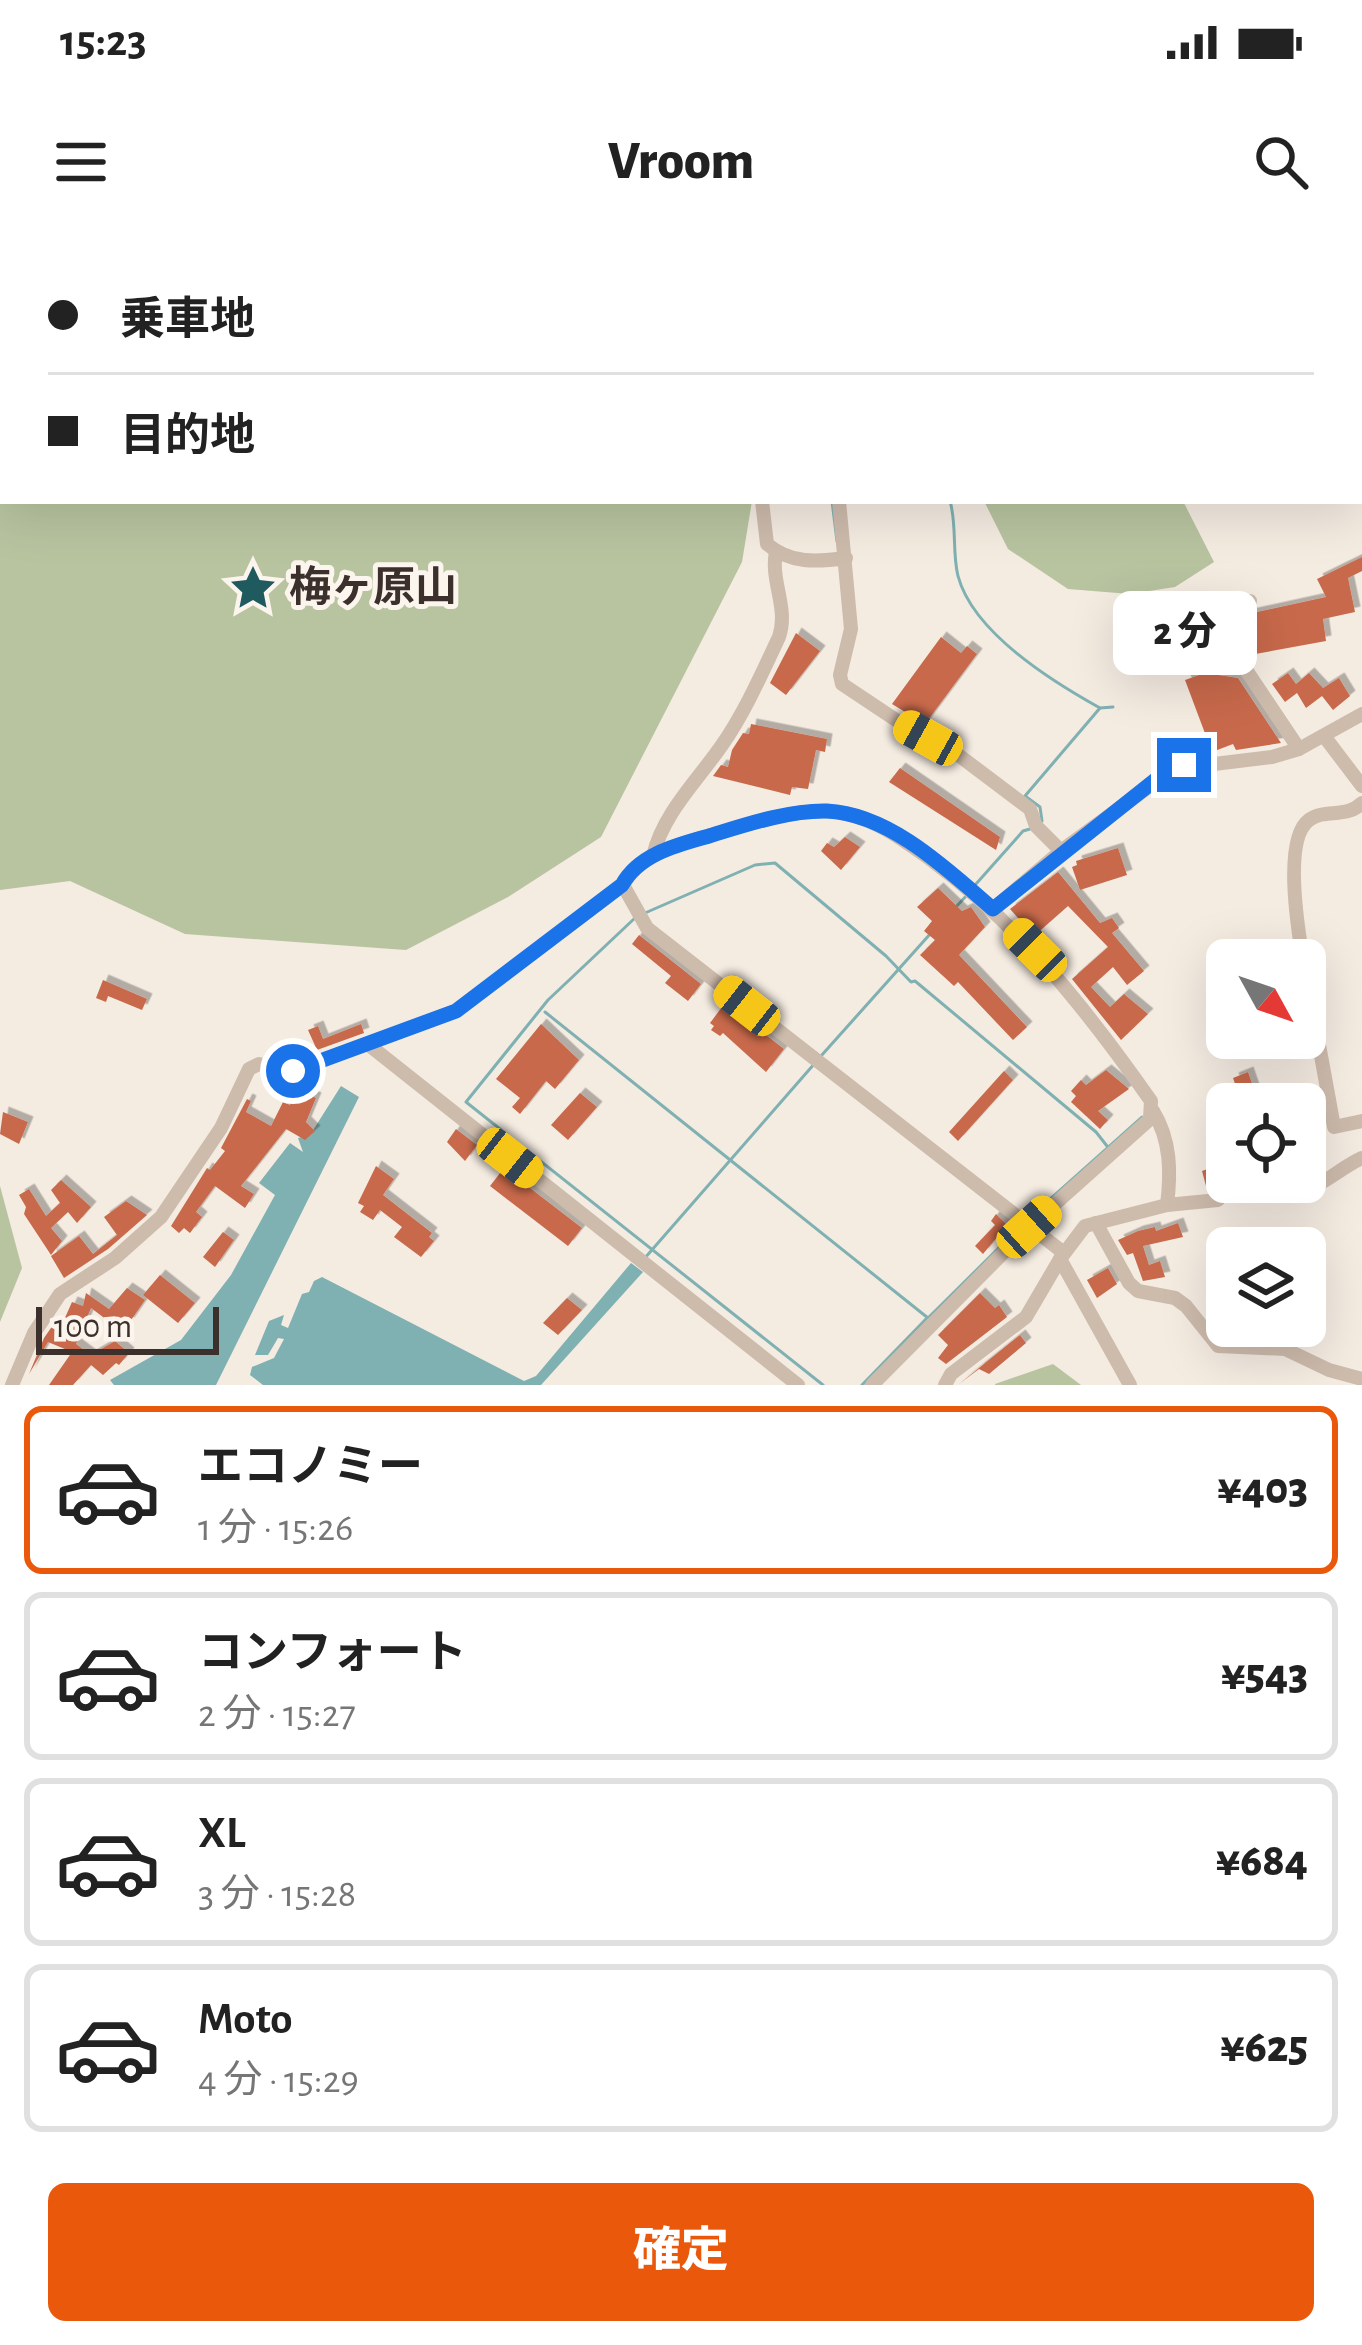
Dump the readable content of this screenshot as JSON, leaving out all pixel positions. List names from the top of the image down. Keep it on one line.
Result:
{"places":{"place":["梅ヶ原山"]},"scale_bar":"100 m","north":"bottom right","page":{"status":"15:23","header":"Vroom","banner":["乗車地","目的地"],"bubble":"2 分","scale":"100 m","list":[{"name":"エコノミー","note":"1 分 · 15:26","value":"¥403"},{"name":"コンフォート","note":"2 分 · 15:27","value":"¥543"},{"name":"XL","note":"3 分 · 15:28","value":"¥684"},{"name":"Moto","note":"4 分 · 15:29","value":"¥625"}],"buttons":"確定"}}
